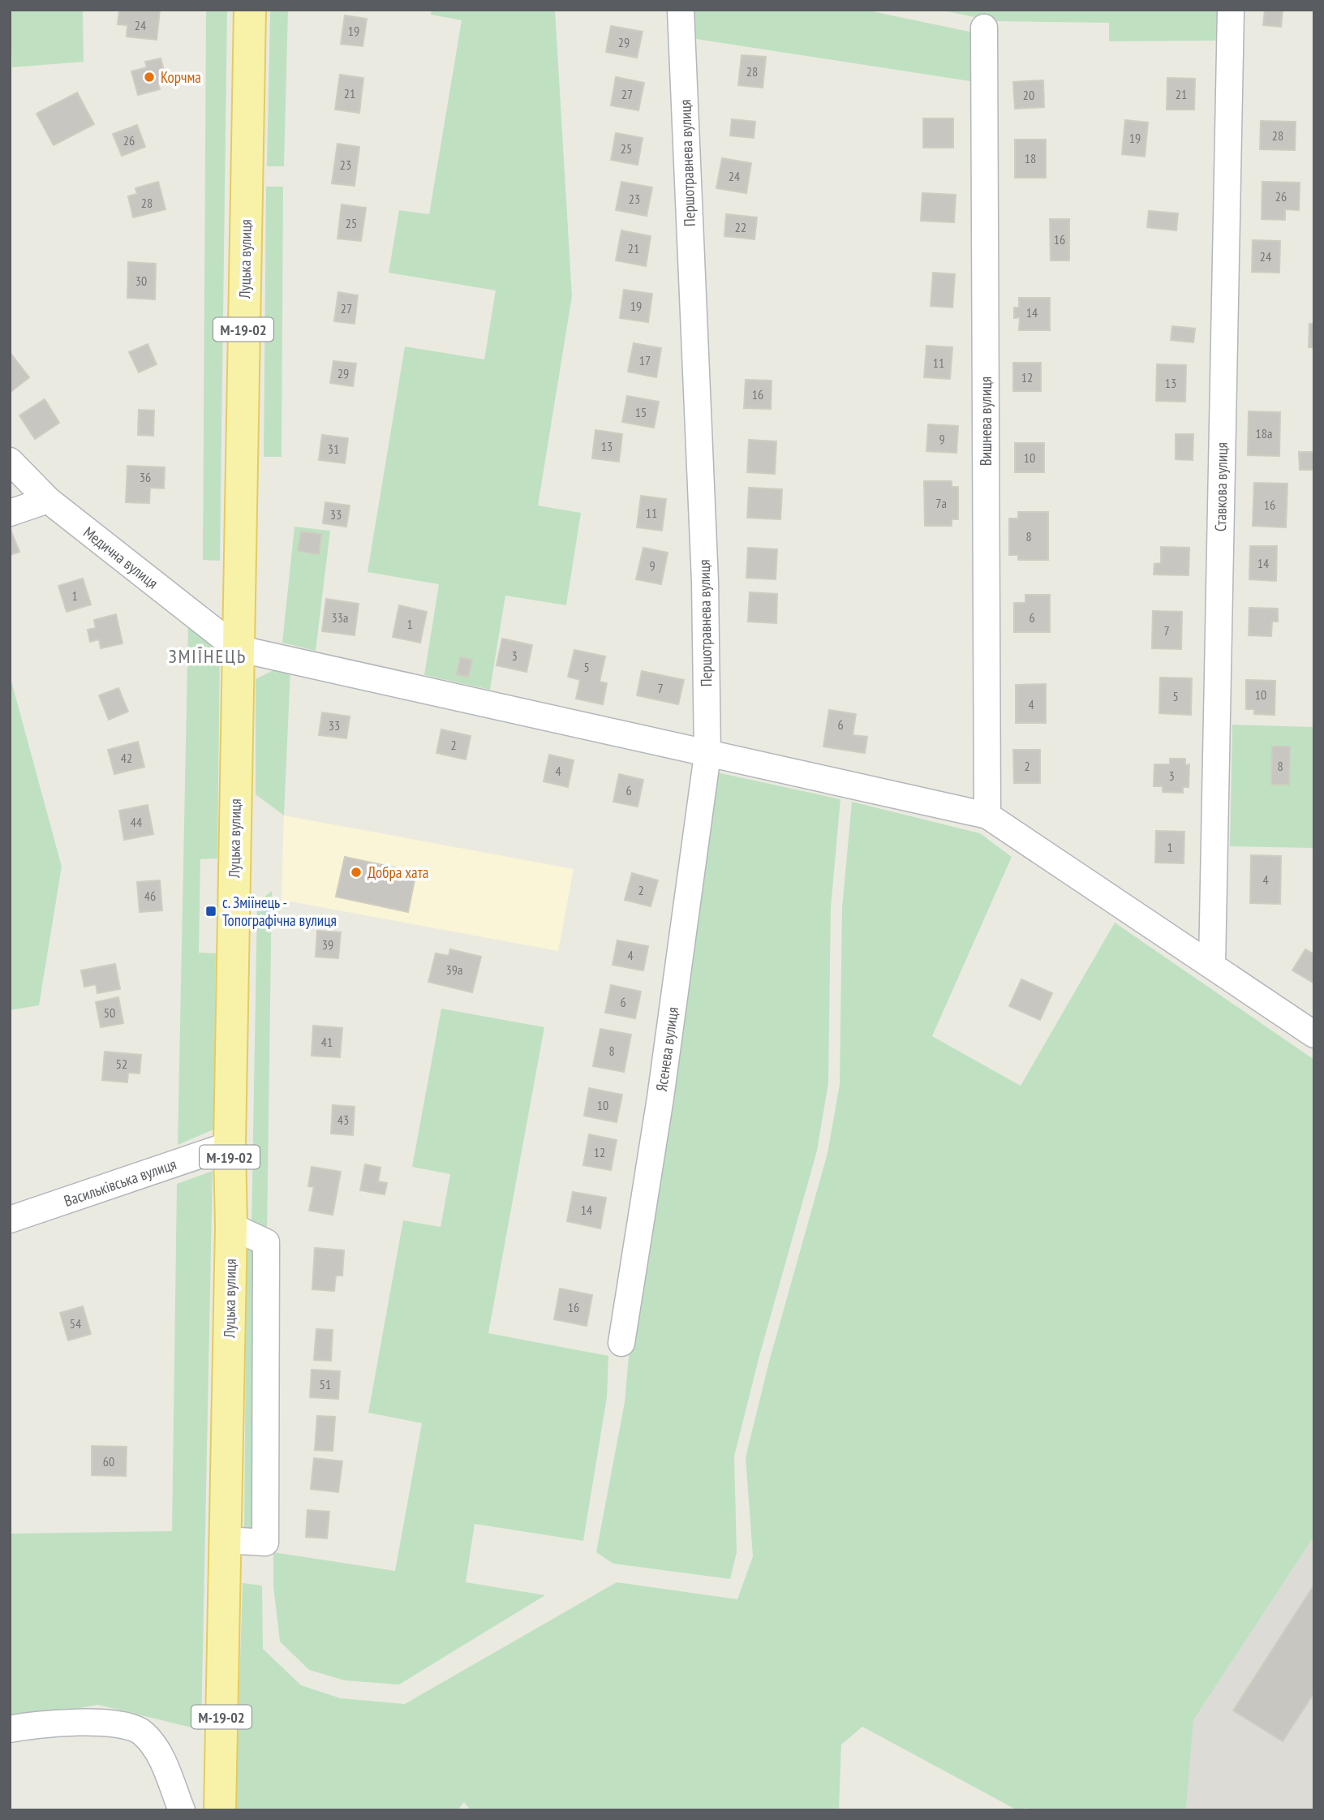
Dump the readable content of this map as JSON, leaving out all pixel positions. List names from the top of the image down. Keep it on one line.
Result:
{"streets":{"main road":["Луцька вулиця","М-19-02"],"street":["Першотравнева вулиця","Вишнева вулиця","Ставкова вулиця","Медична вулиця","Ясенева вулиця","Васильківська вулиця"]},"crossings":[["Першотравнева вулиця","Ясенева вулиця"],["Луцька вулиця","Медична вулиця"],["Луцька вулиця","Васильківська вулиця"]],"districts":["ЗМІЇНЕЦЬ"],"places":{"other":["Корчма","Добра хата"],"transit":["с. Зміїнець - Топографічна вулиця"]},"house_numbers":["24","19","29","28","21","27","21","20","28","19","26","25","18","23","24","26","23","28","25","22","16","21","24","30","19","27","14","17","11","29","12","13","16","15","18а","9","13","31","10","36","7а","16","11","33","8","14","9","1","33а","6","1","7","3","5","7","10","5","4","6","33","2","42","2","8","4","3","6","44","1","4","2","46","39","4","39а","6","50","41","8","52","10","43","12","14","16","54","51","60"]}
